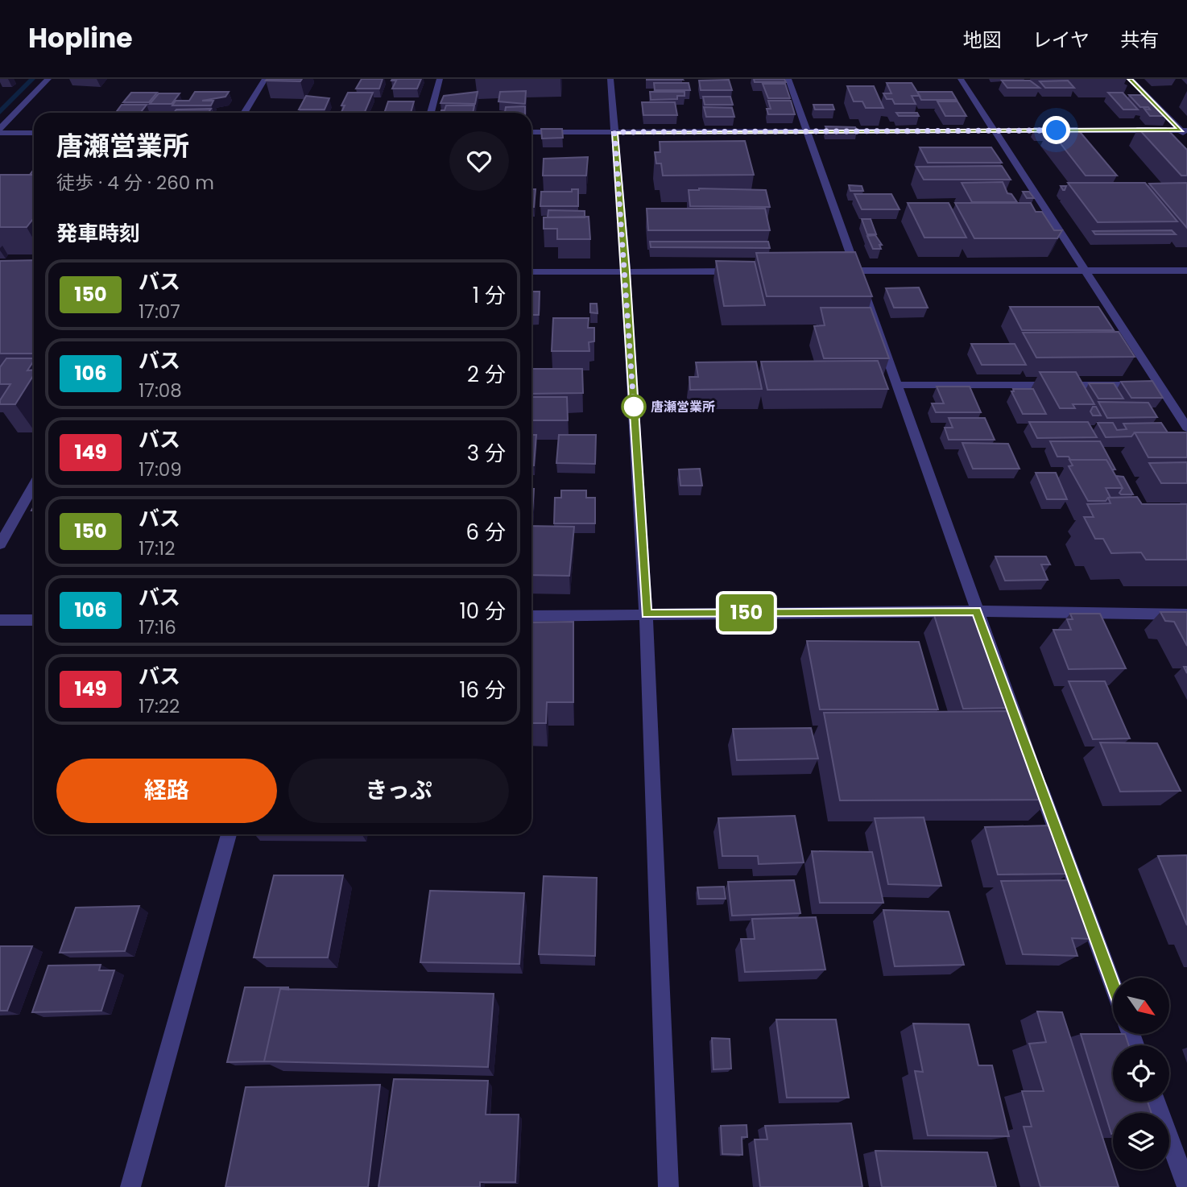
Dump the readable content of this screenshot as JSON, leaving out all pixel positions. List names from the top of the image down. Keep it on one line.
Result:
{"places":["唐瀬営業所"],"lines":["bus line 150"],"north":"bottom right","page":{"header":"Hopline","nav":["地図","レイヤ","共有"],"on_map":"150","heading":[["唐瀬営業所","徒歩 · 4 分 · 260 m"],"発車時刻"],"list":[{"mark":"150","name":"バス","note":"17:07","value":"1 分"},{"mark":"106","name":"バス","note":"17:08","value":"2 分"},{"mark":"149","name":"バス","note":"17:09","value":"3 分"},{"mark":"150","name":"バス","note":"17:12","value":"6 分"},{"mark":"106","name":"バス","note":"17:16","value":"10 分"},{"mark":"149","name":"バス","note":"17:22","value":"16 分"}],"buttons":["経路","きっぷ"]}}
